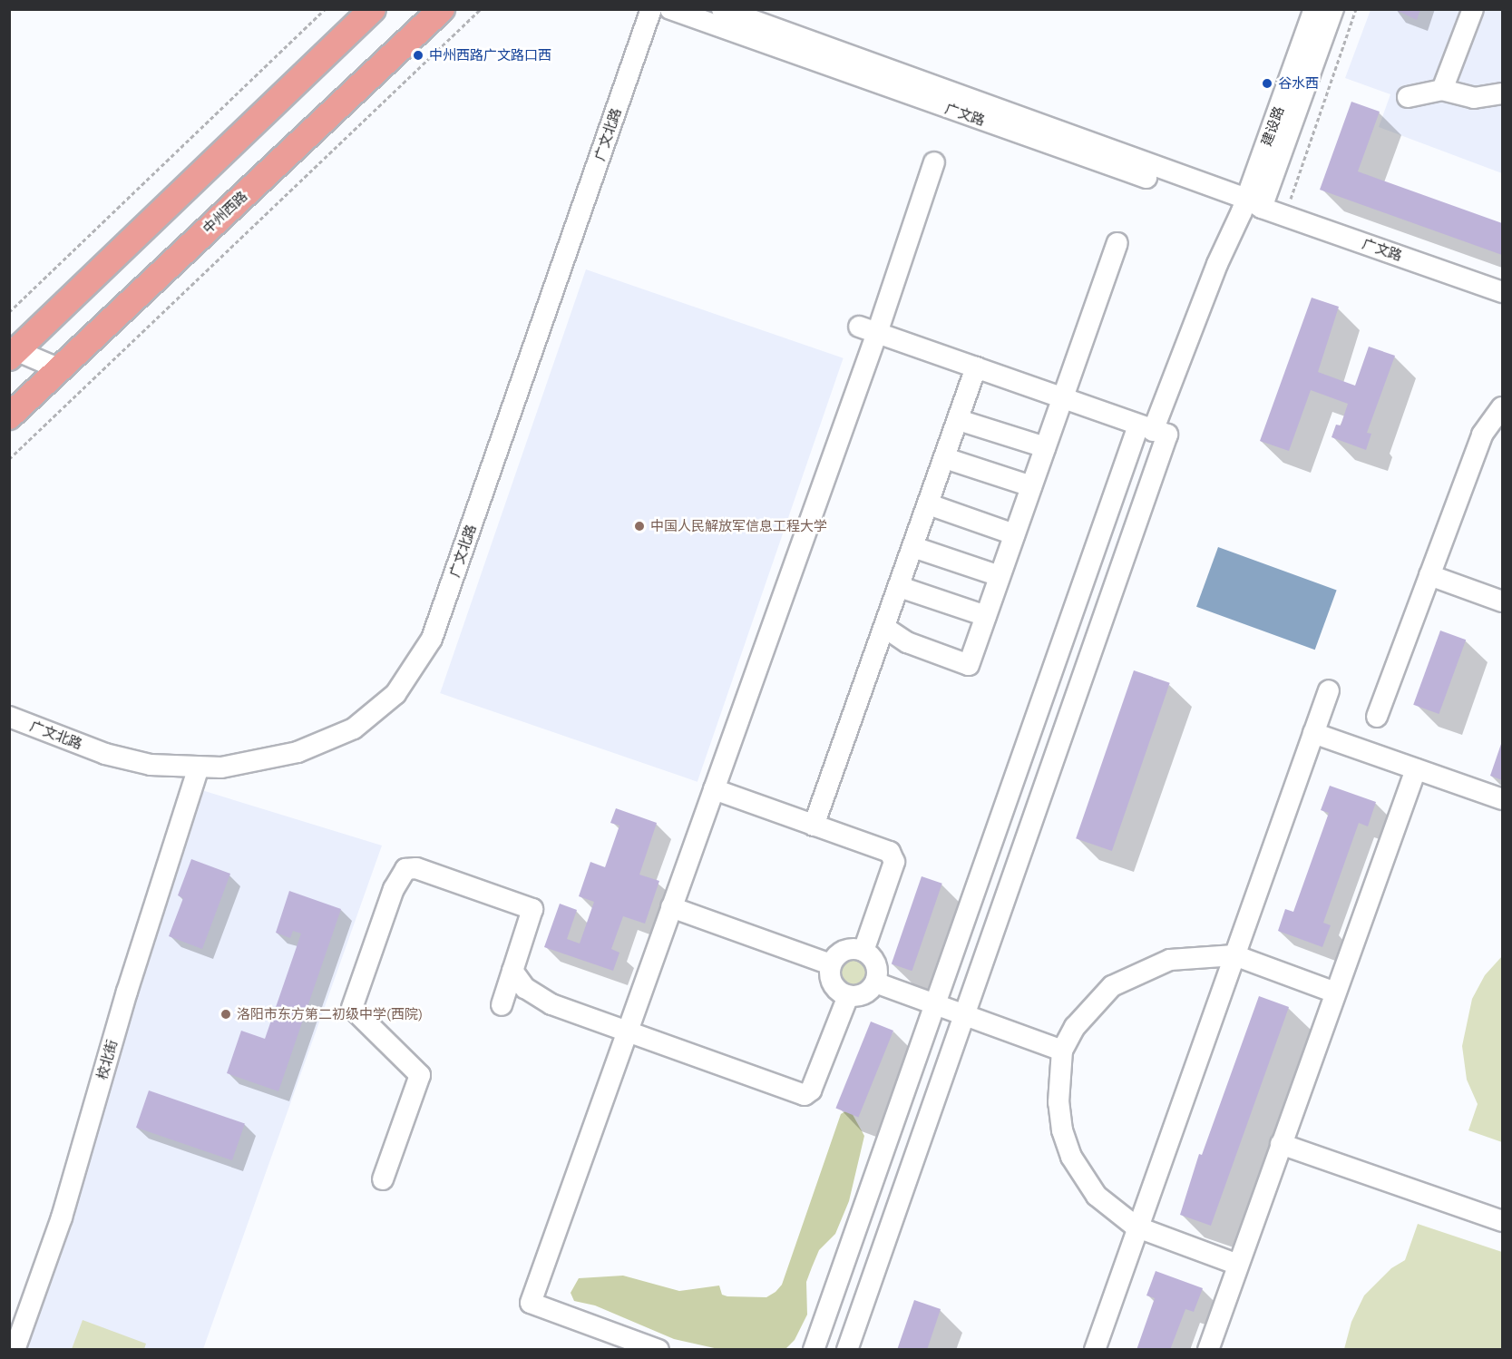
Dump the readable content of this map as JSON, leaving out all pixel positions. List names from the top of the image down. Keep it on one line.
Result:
{"streets":{"main road":["中州西路"],"street":["广文路","建设路","广文北路","校北街"]},"crossings":[["广文路","建设路"],["广文北路","校北街"]],"places":["中州西路广文路口西","谷水西","中国人民解放军信息工程大学","洛阳市东方第二初级中学(西院)"]}
